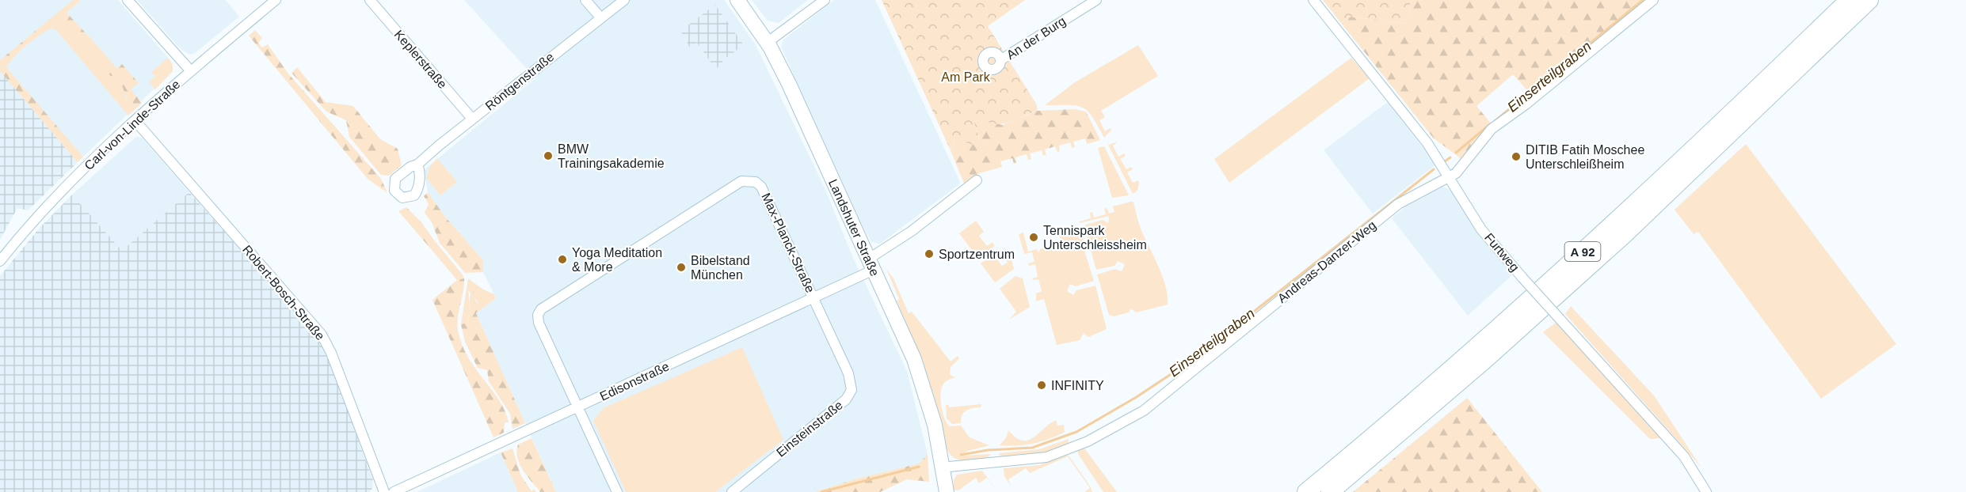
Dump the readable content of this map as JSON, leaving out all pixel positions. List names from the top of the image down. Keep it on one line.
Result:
{"streets":{"highway":["A 92"],"main road":["Landshuter Straße"],"street":["An der Burg","Keplerstraße","Röntgenstraße","Carl-von-Linde-Straße","Max-Planck-Straße","Furtweg","Andreas-Danzer-Weg","Robert-Bosch-Straße","Edisonstraße","Einsteinstraße"]},"crossings":[["Keplerstraße","Röntgenstraße"],["Carl-von-Linde-Straße","Robert-Bosch-Straße"],["Landshuter Straße","Andreas-Danzer-Weg"],["Landshuter Straße","Edisonstraße"],["Max-Planck-Straße","Edisonstraße"],["Max-Planck-Straße","Einsteinstraße"],["Furtweg","Andreas-Danzer-Weg"],["Edisonstraße","Einsteinstraße"]],"water":["Einserteilgraben"],"parks":["Am Park"],"places":["BMW Trainingsakademie","DITIB Fatih Moschee Unterschleißheim","Tennispark Unterschleissheim","Sportzentrum","Yoga Meditation & More","Bibelstand München","INFINITY"]}
